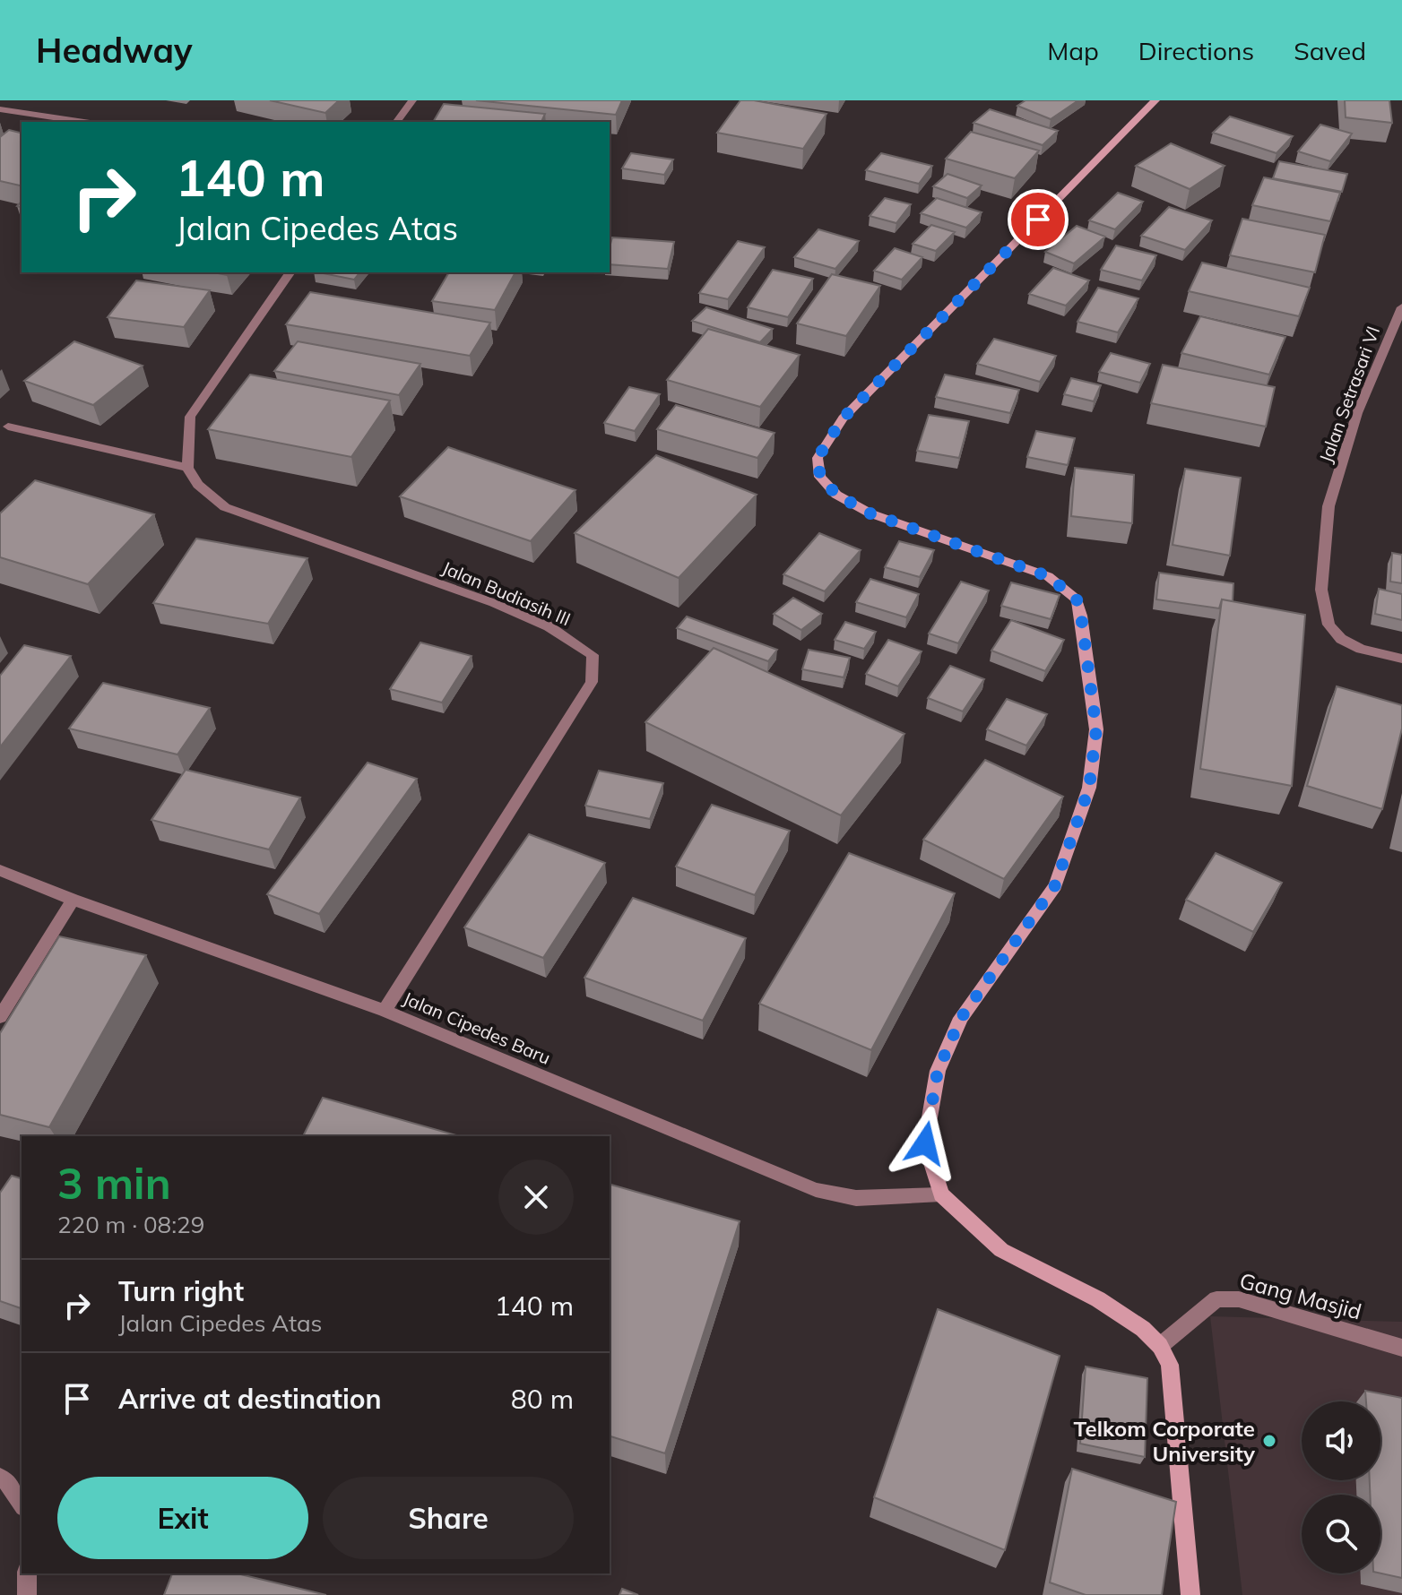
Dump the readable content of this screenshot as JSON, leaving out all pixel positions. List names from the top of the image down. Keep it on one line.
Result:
{"streets":{"street":["Jalan Setrasari VI","Jalan Budiasih III","Jalan Cipedes Baru","Gang Masjid"]},"crossings":[["Jalan Budiasih III","Jalan Cipedes Baru"]],"places":["Telkom Corporate University"],"page":{"header":"Headway","nav":["Map","Directions","Saved"],"turn":["140 m","Jalan Cipedes Atas"],"heading":["3 min","220 m · 08:29"],"list":[{"name":"Turn right","note":"Jalan Cipedes Atas","value":"140 m"},{"name":"Arrive at destination","value":"80 m"}],"buttons":["Exit","Share"]}}
